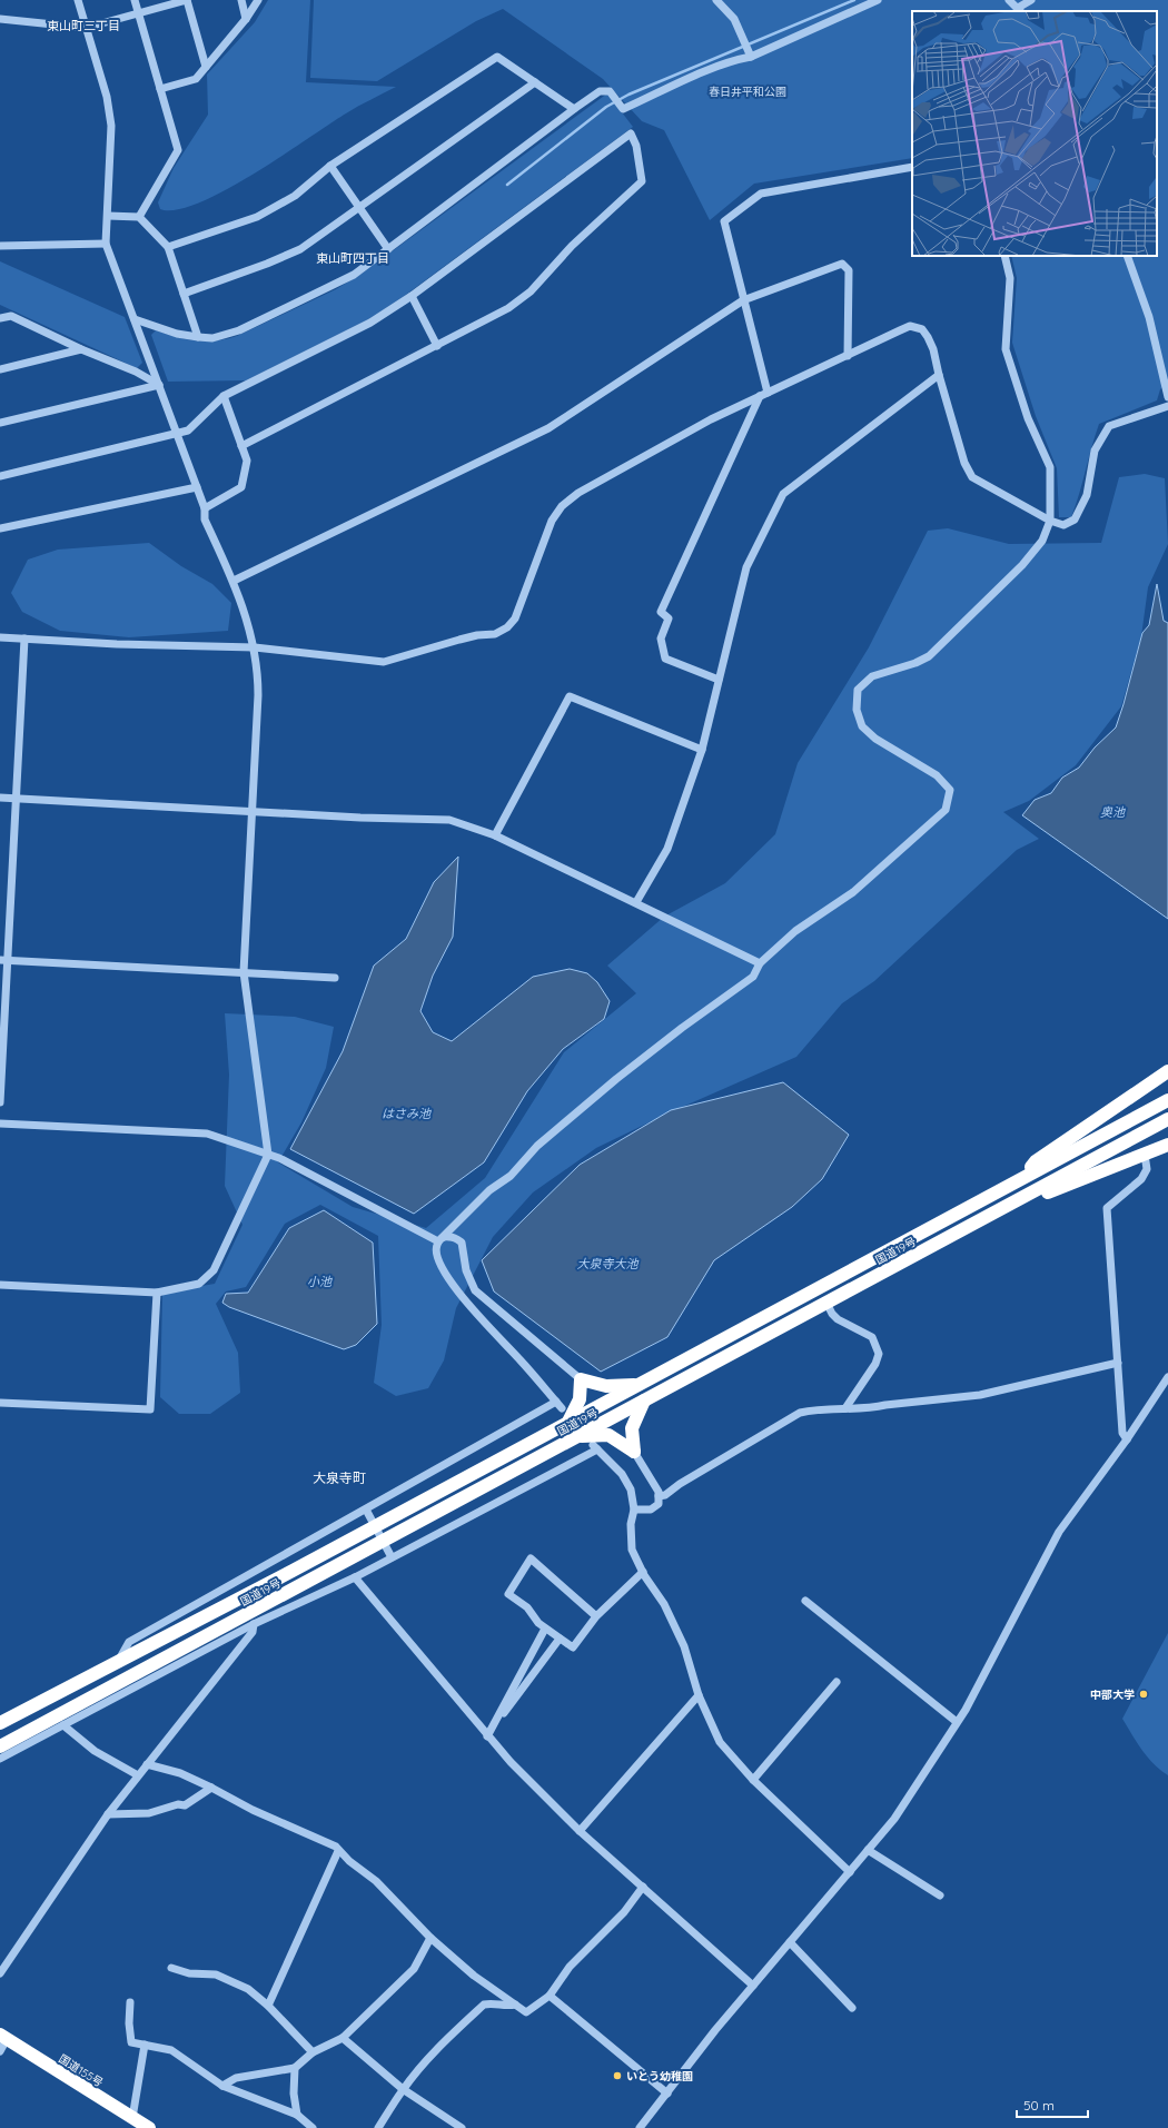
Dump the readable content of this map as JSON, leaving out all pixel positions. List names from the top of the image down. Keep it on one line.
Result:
{"streets":{"highway":["国道19号","国道155号"]},"districts":["東山町三丁目","東山町四丁目","大泉寺町"],"water":["奥池","はさみ池","大泉寺大池","小池"],"parks":["春日井平和公園"],"places":["中部大学","いとう幼稚園"],"scale_bar":"50 m"}
